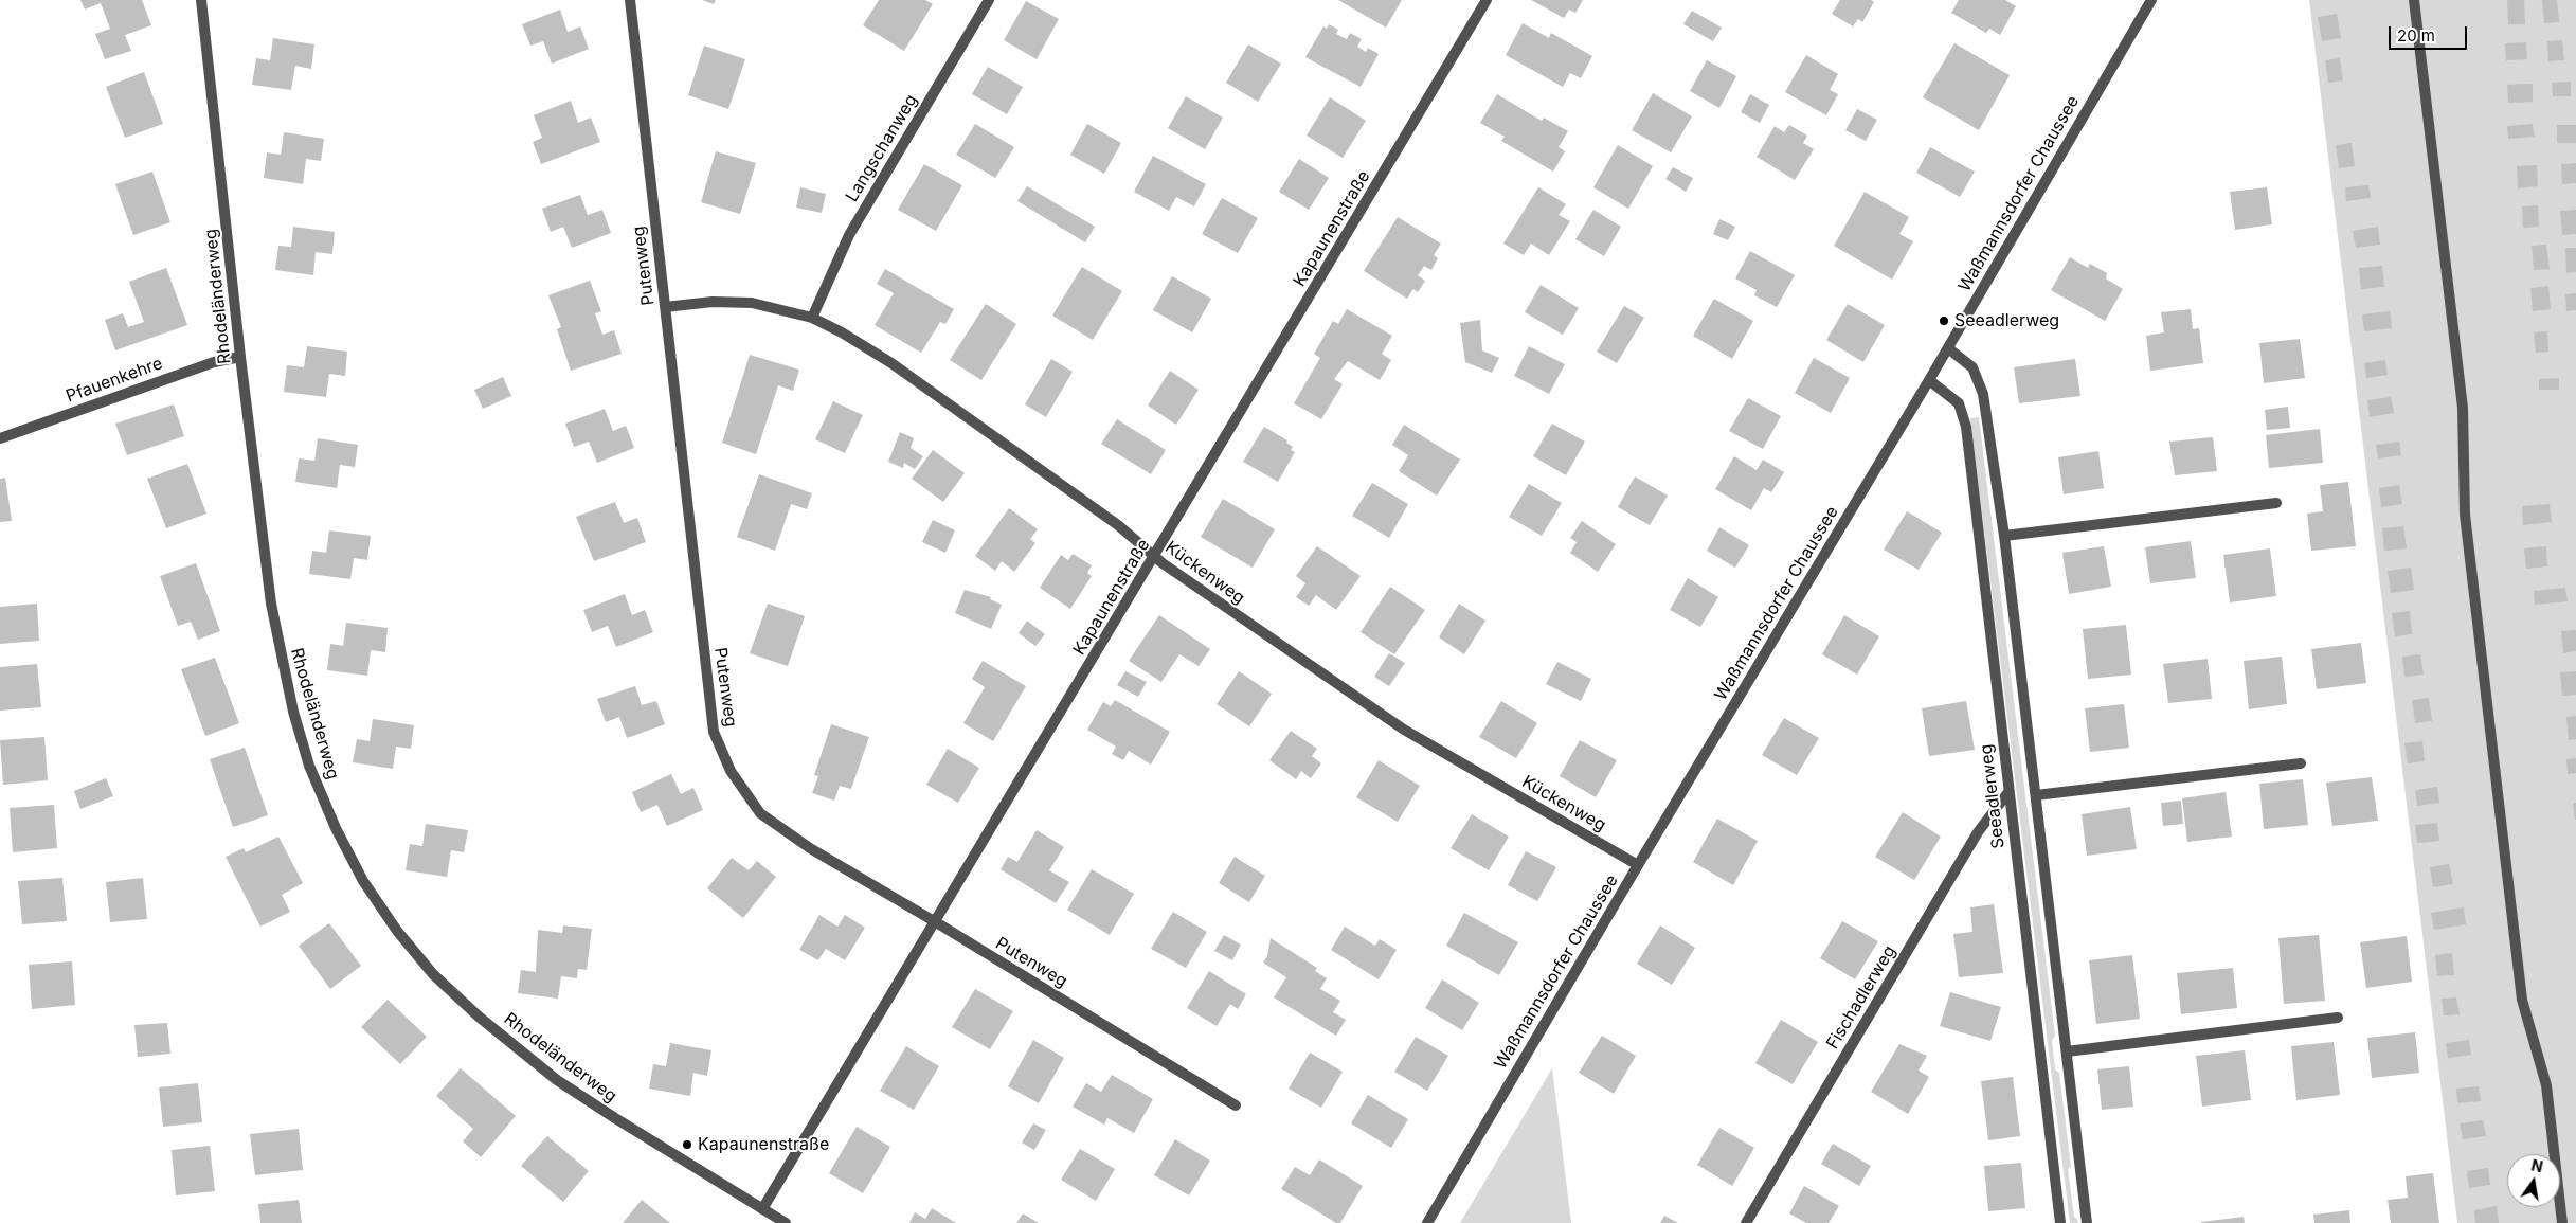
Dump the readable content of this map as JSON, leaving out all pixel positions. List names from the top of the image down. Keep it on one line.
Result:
{"streets":{"street":["Langschanweg","Waßmannsdorfer Chaussee","Kapaunenstraße","Putenweg","Rhodeländerweg","Pfauenkehre","Kückenweg","Seeadlerweg","Fischadlerweg"]},"crossings":[["Langschanweg","Kückenweg"],["Waßmannsdorfer Chaussee","Kückenweg"],["Waßmannsdorfer Chaussee","Seeadlerweg"],["Kapaunenstraße","Putenweg"],["Kapaunenstraße","Rhodeländerweg"],["Kapaunenstraße","Kückenweg"],["Putenweg","Kückenweg"],["Rhodeländerweg","Pfauenkehre"],["Seeadlerweg","Fischadlerweg"]],"places":["Seeadlerweg","Kapaunenstraße"],"scale_bar":"20 m","north":"top"}
